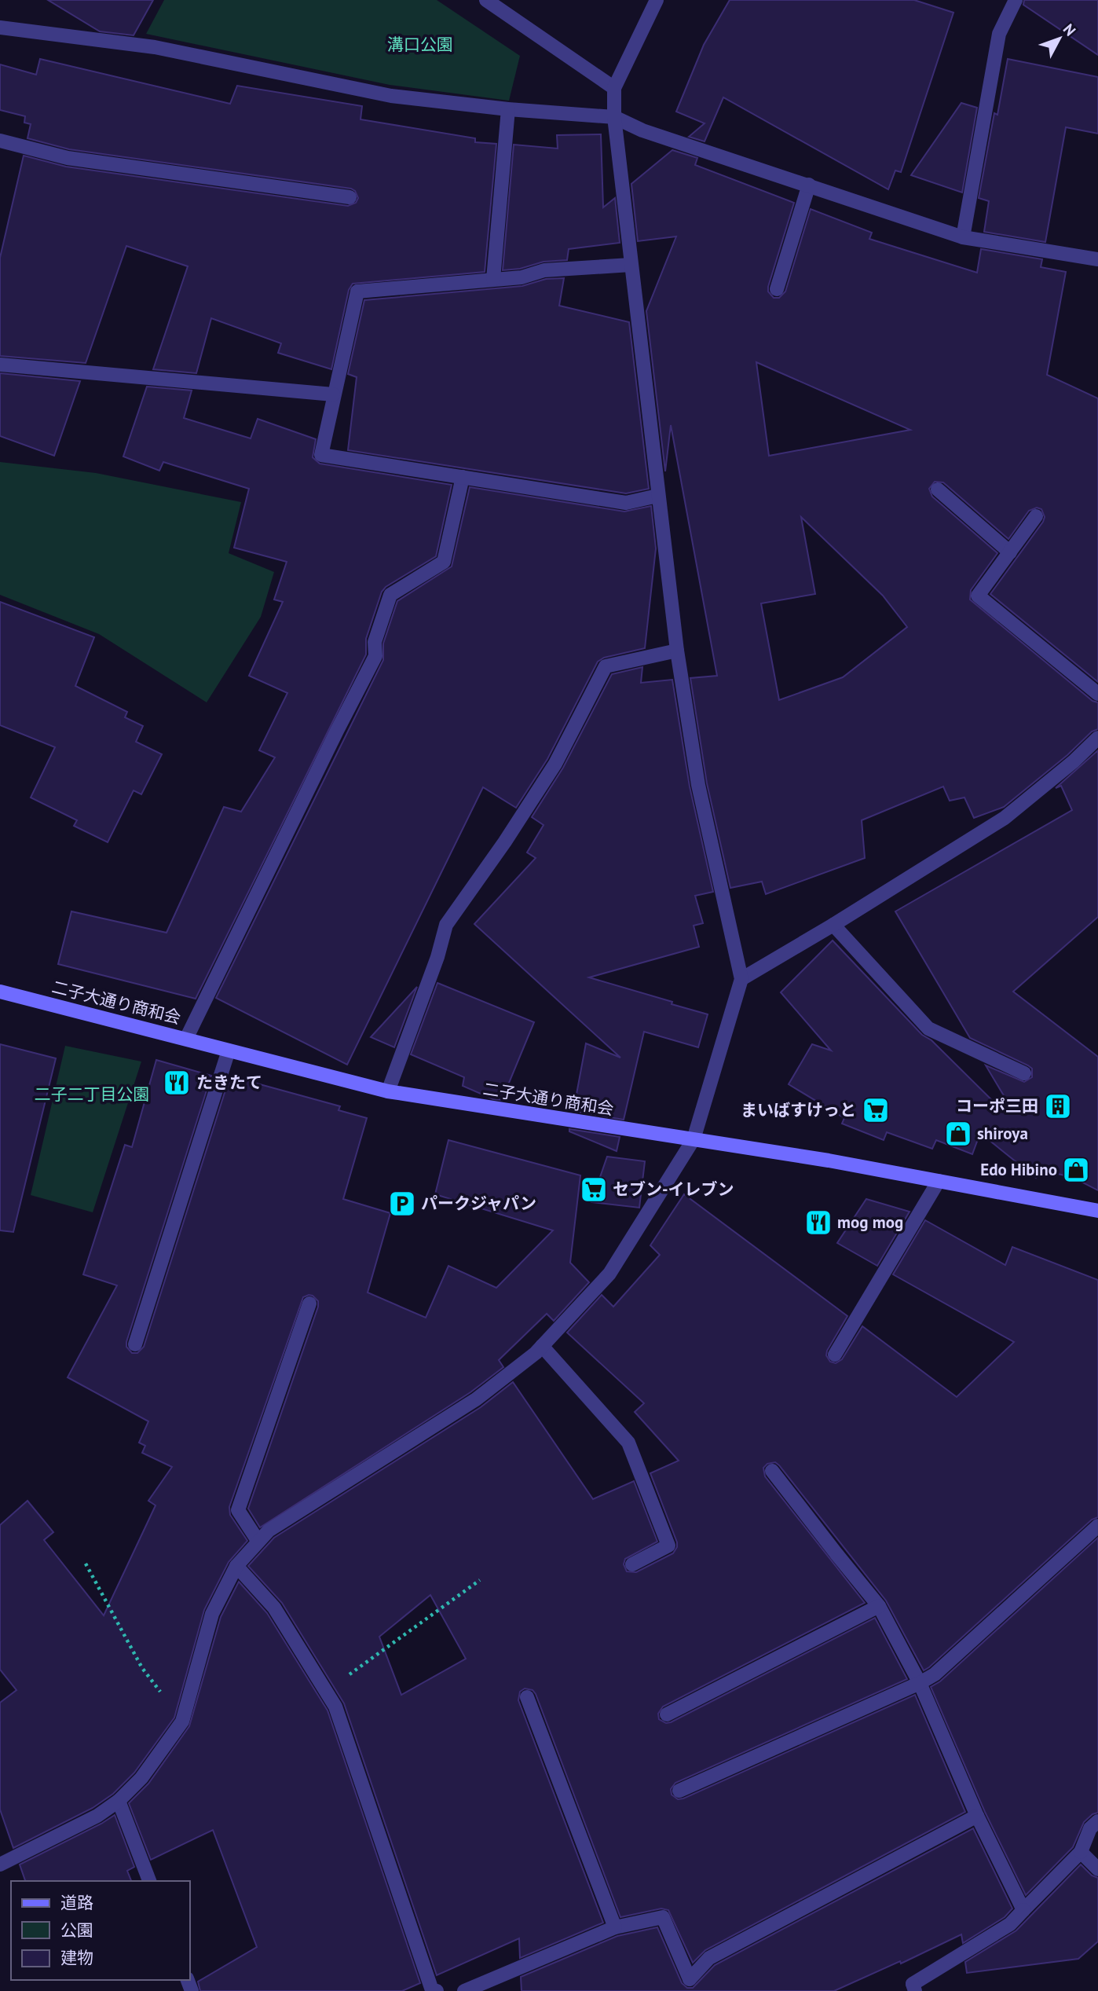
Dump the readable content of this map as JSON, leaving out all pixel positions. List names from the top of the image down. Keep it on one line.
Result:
{"streets":{"street":["二子大通り商和会"]},"parks":["溝口公園","二子二丁目公園"],"places":{"restaurant":["たきたて","mog mog"],"building":["コーポ三田"],"supermarket":["まいばすけっと","セブン-イレブン"],"shop":["shiroya","Edo Hibino"],"parking":["パークジャパン"]},"legend":["道路","公園","建物"],"north":"top right"}
